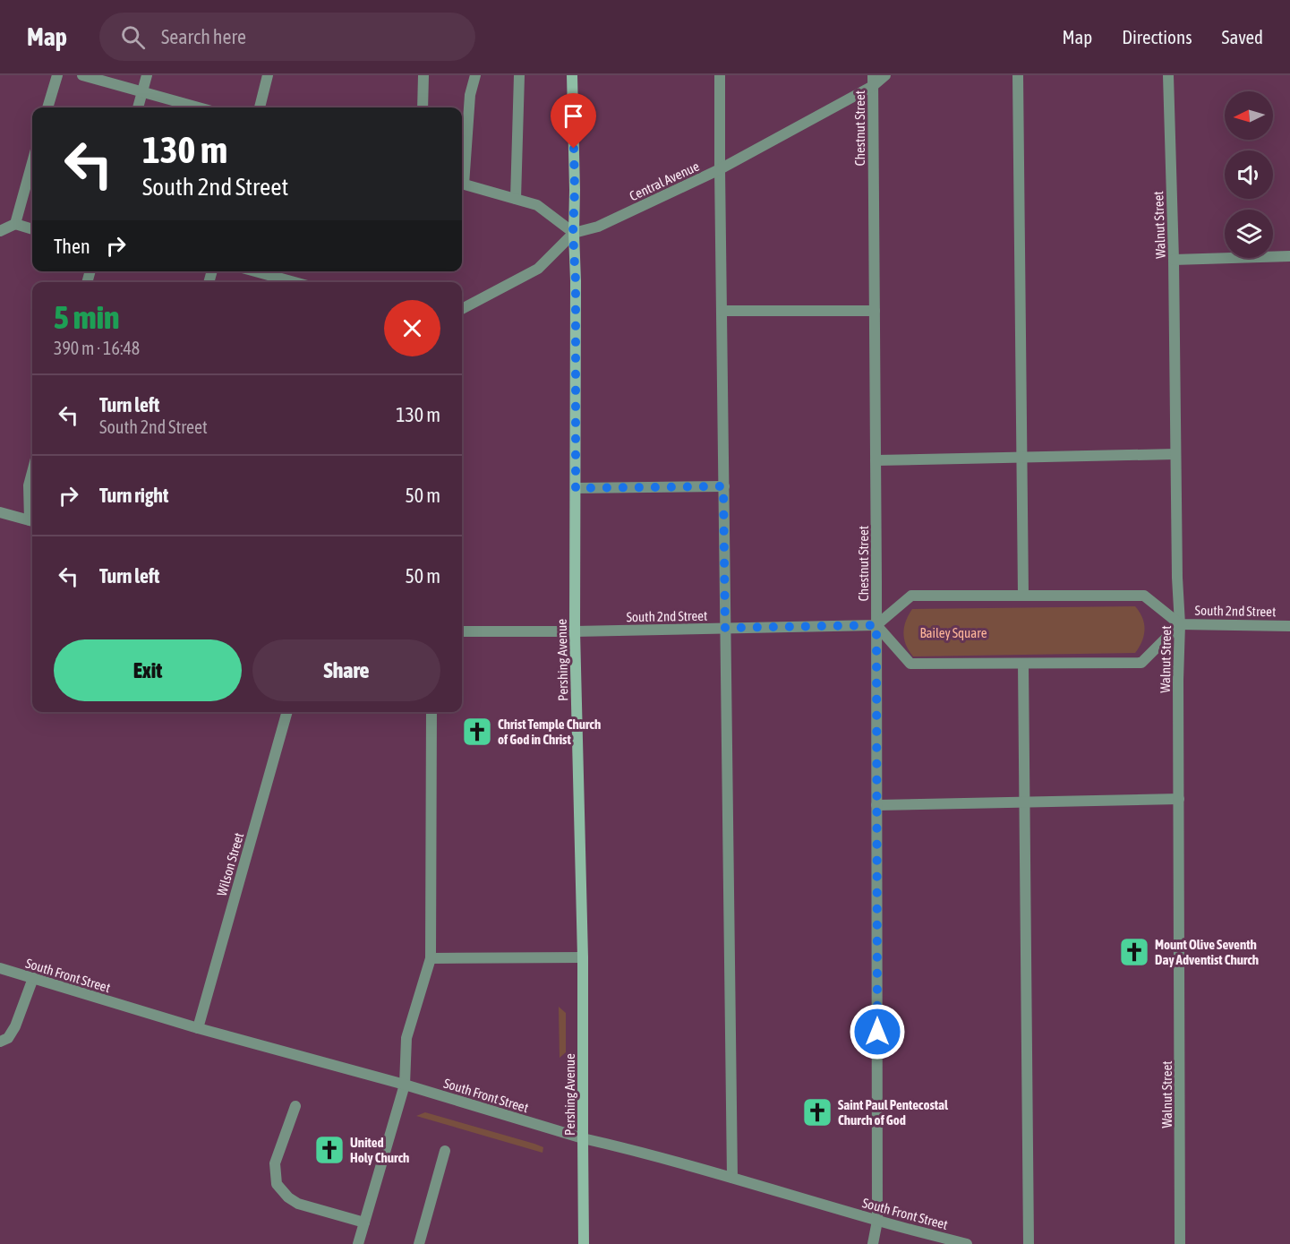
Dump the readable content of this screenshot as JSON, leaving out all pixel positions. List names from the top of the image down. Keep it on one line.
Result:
{"streets":{"main road":["Pershing Avenue"],"street":["Chestnut Street","Central Avenue","Walnut Street","South 2nd Street","Wilson Street","South Front Street"]},"crossings":[["Chestnut Street","Central Avenue"],["Chestnut Street","South 2nd Street"],["Chestnut Street","South Front Street"],["Central Avenue","Pershing Avenue"],["Walnut Street","South 2nd Street"],["South 2nd Street","Pershing Avenue"],["Pershing Avenue","South Front Street"],["Wilson Street","South Front Street"]],"parks":["Bailey Square"],"places":{"church":["Christ Temple Church of God in Christ","Mount Olive Seventh Day Adventist Church","Saint Paul Pentecostal Church of God","United Holy Church"]},"north":"left","page":{"header":"Map","search":"Search here","nav":["Map","Directions","Saved"],"turn":["130 m","South 2nd Street"],"then":"Then","heading":["5 min","390 m · 16:48"],"list":[{"name":"Turn left","note":"South 2nd Street","value":"130 m"},{"name":"Turn right","value":"50 m"},{"name":"Turn left","value":"50 m"}],"buttons":["Exit","Share"]}}
